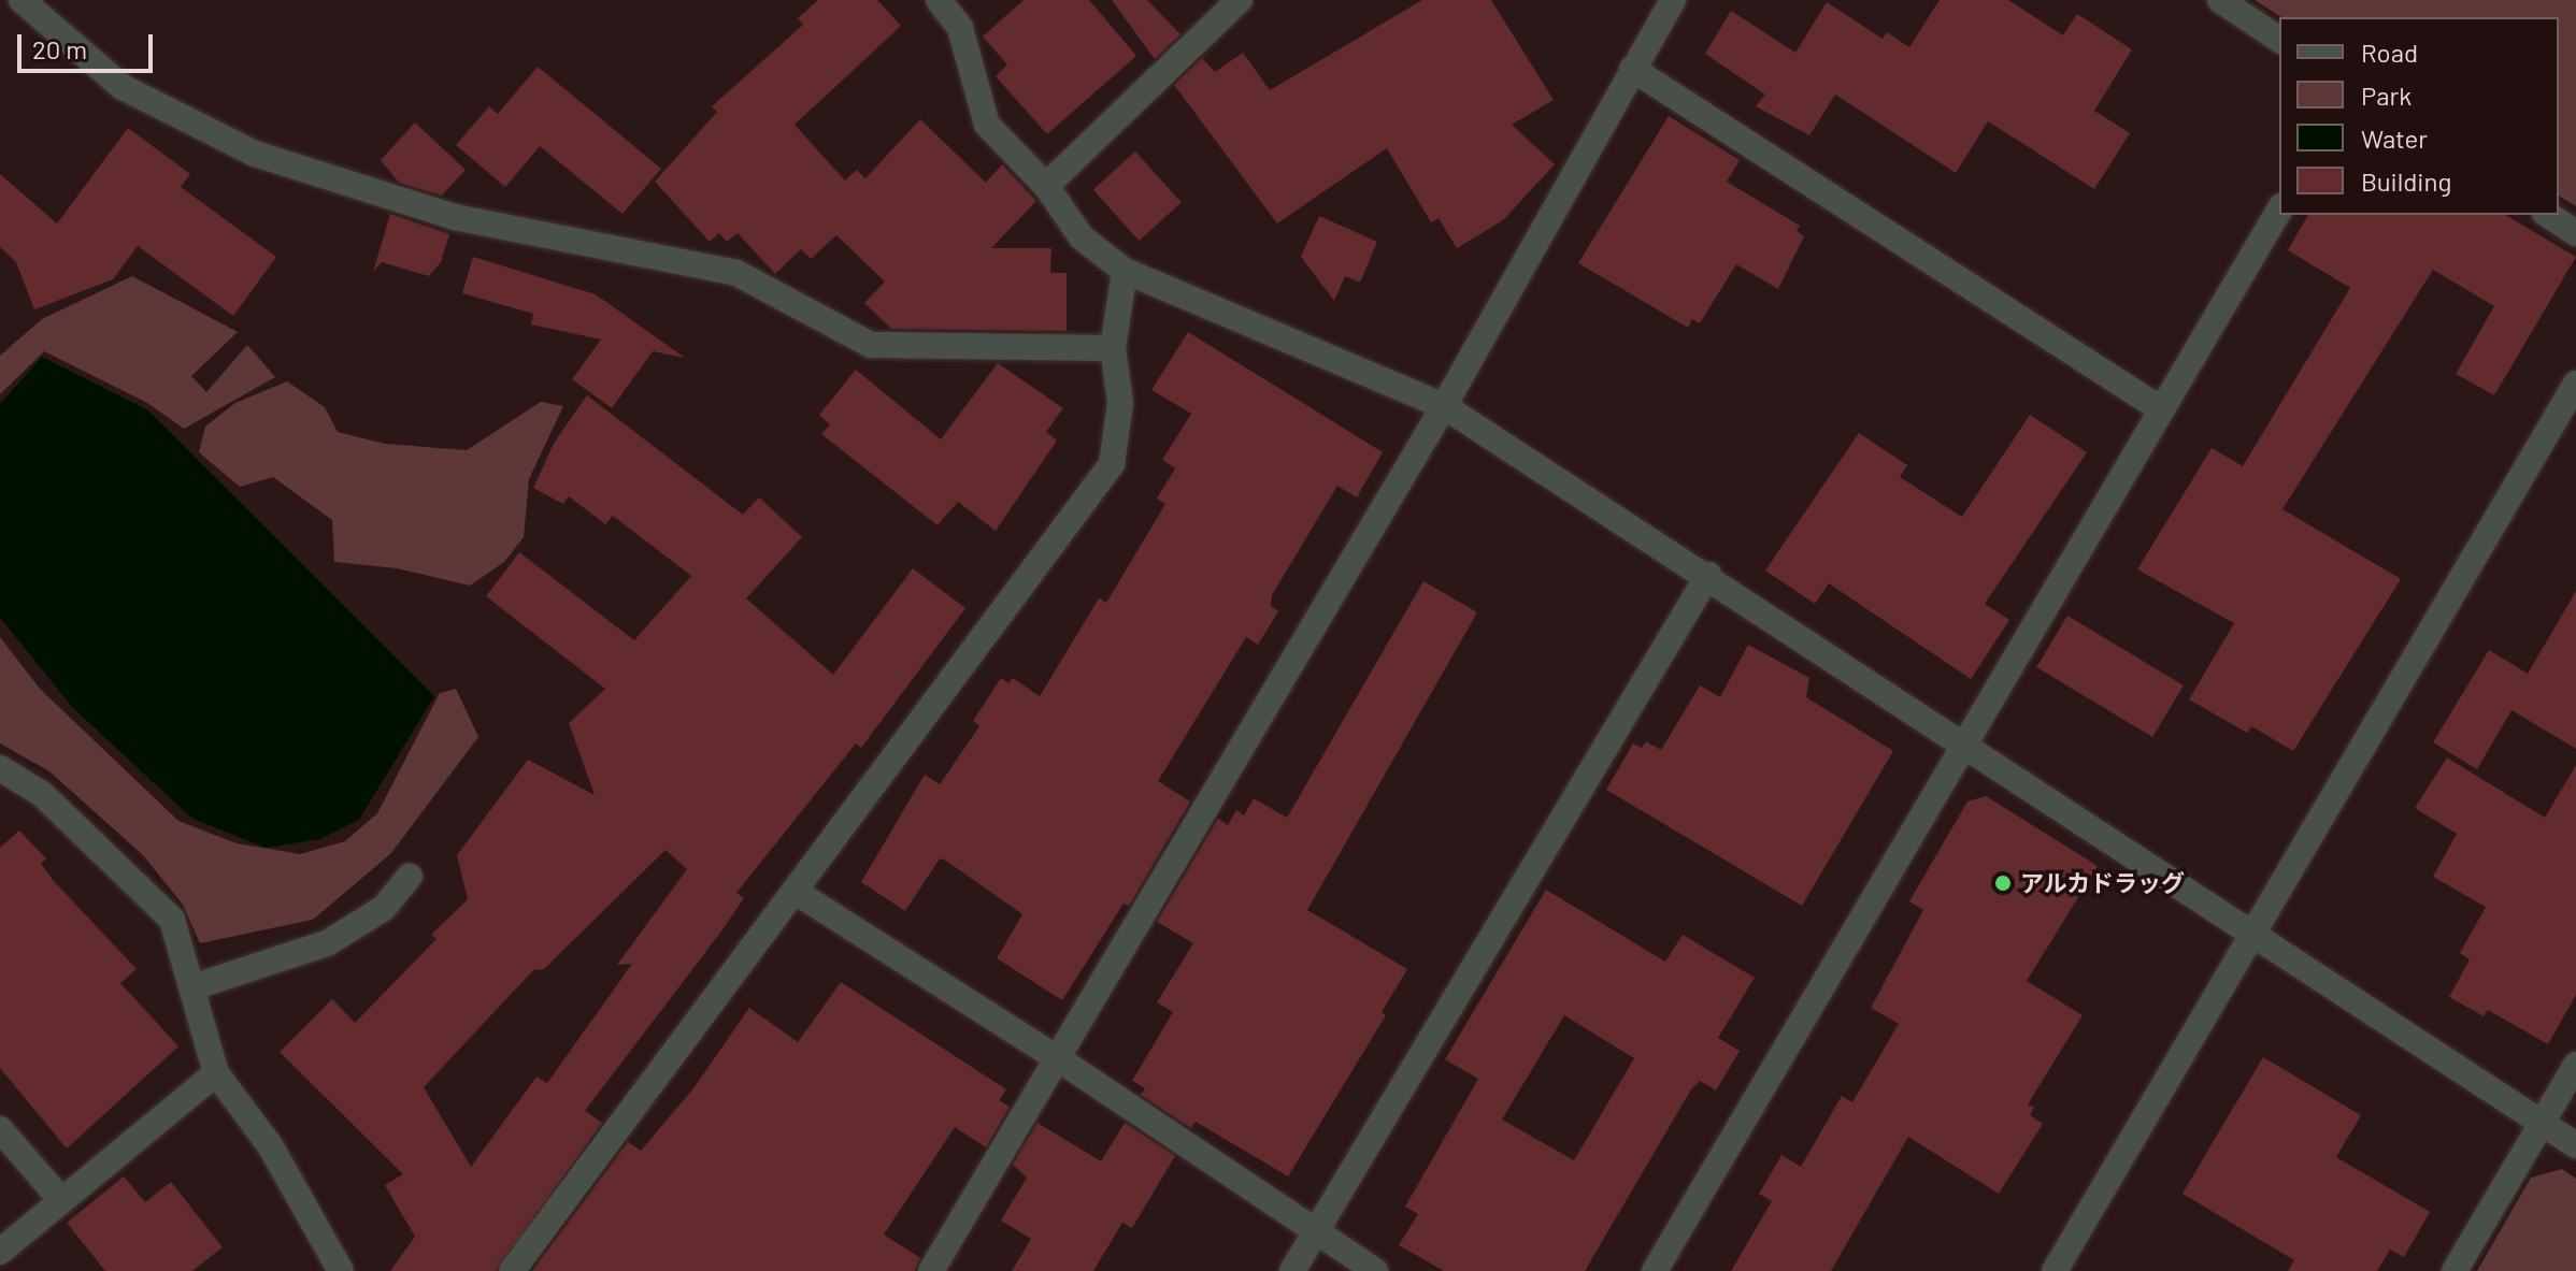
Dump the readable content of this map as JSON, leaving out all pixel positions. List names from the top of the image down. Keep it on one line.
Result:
{"places":["アルカドラッグ"],"legend":["Road","Park","Water","Building"],"scale_bar":"20 m"}
